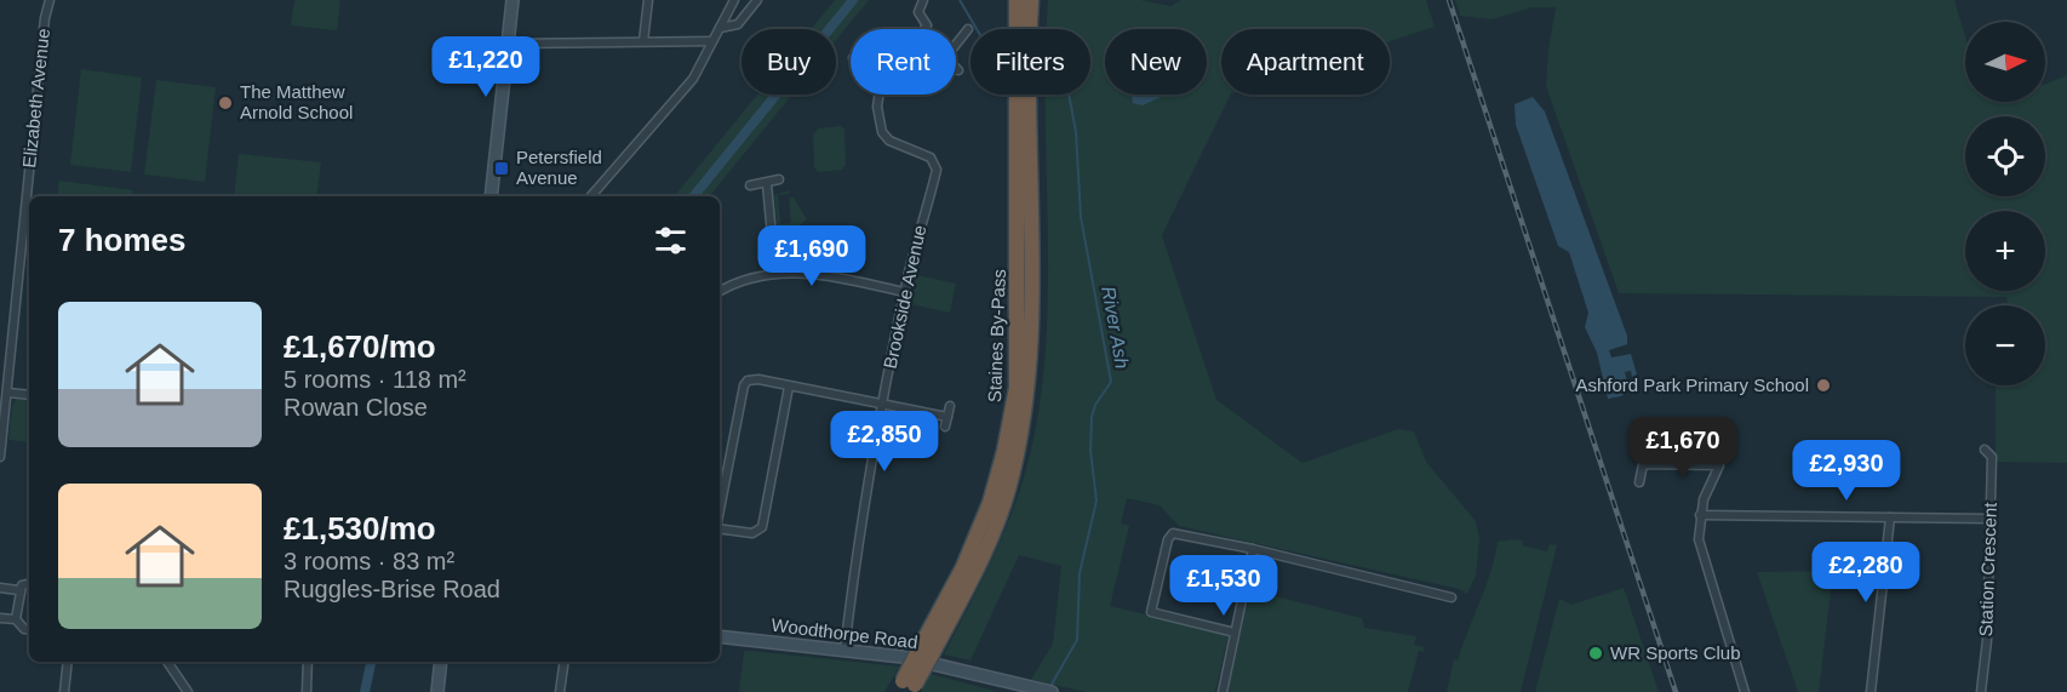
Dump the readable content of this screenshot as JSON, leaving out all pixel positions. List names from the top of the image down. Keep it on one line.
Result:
{"streets":{"highway":["Staines By-Pass"],"street":["Elizabeth Avenue","Brookside Avenue","Station Crescent","Woodthorpe Road"]},"crossings":[["Brookside Avenue","Woodthorpe Road"]],"water":["River Ash"],"places":{"other":["The Matthew Arnold School","Ashford Park Primary School","WR Sports Club"],"transit":["Petersfield Avenue"]},"north":"right","page":{"map_buttons":["+","−"],"chip":["Buy","Rent","Filters","New","Apartment"],"price":["£1,220","£1,690","£2,850","£1,670","£2,930","£2,280","£1,530"],"heading":"7 homes","list":[{"name":"£1,670/mo","note":"5 rooms · 118 m² · Rowan Close"},{"name":"£1,530/mo","note":"3 rooms · 83 m² · Ruggles-Brise Road"}]}}
